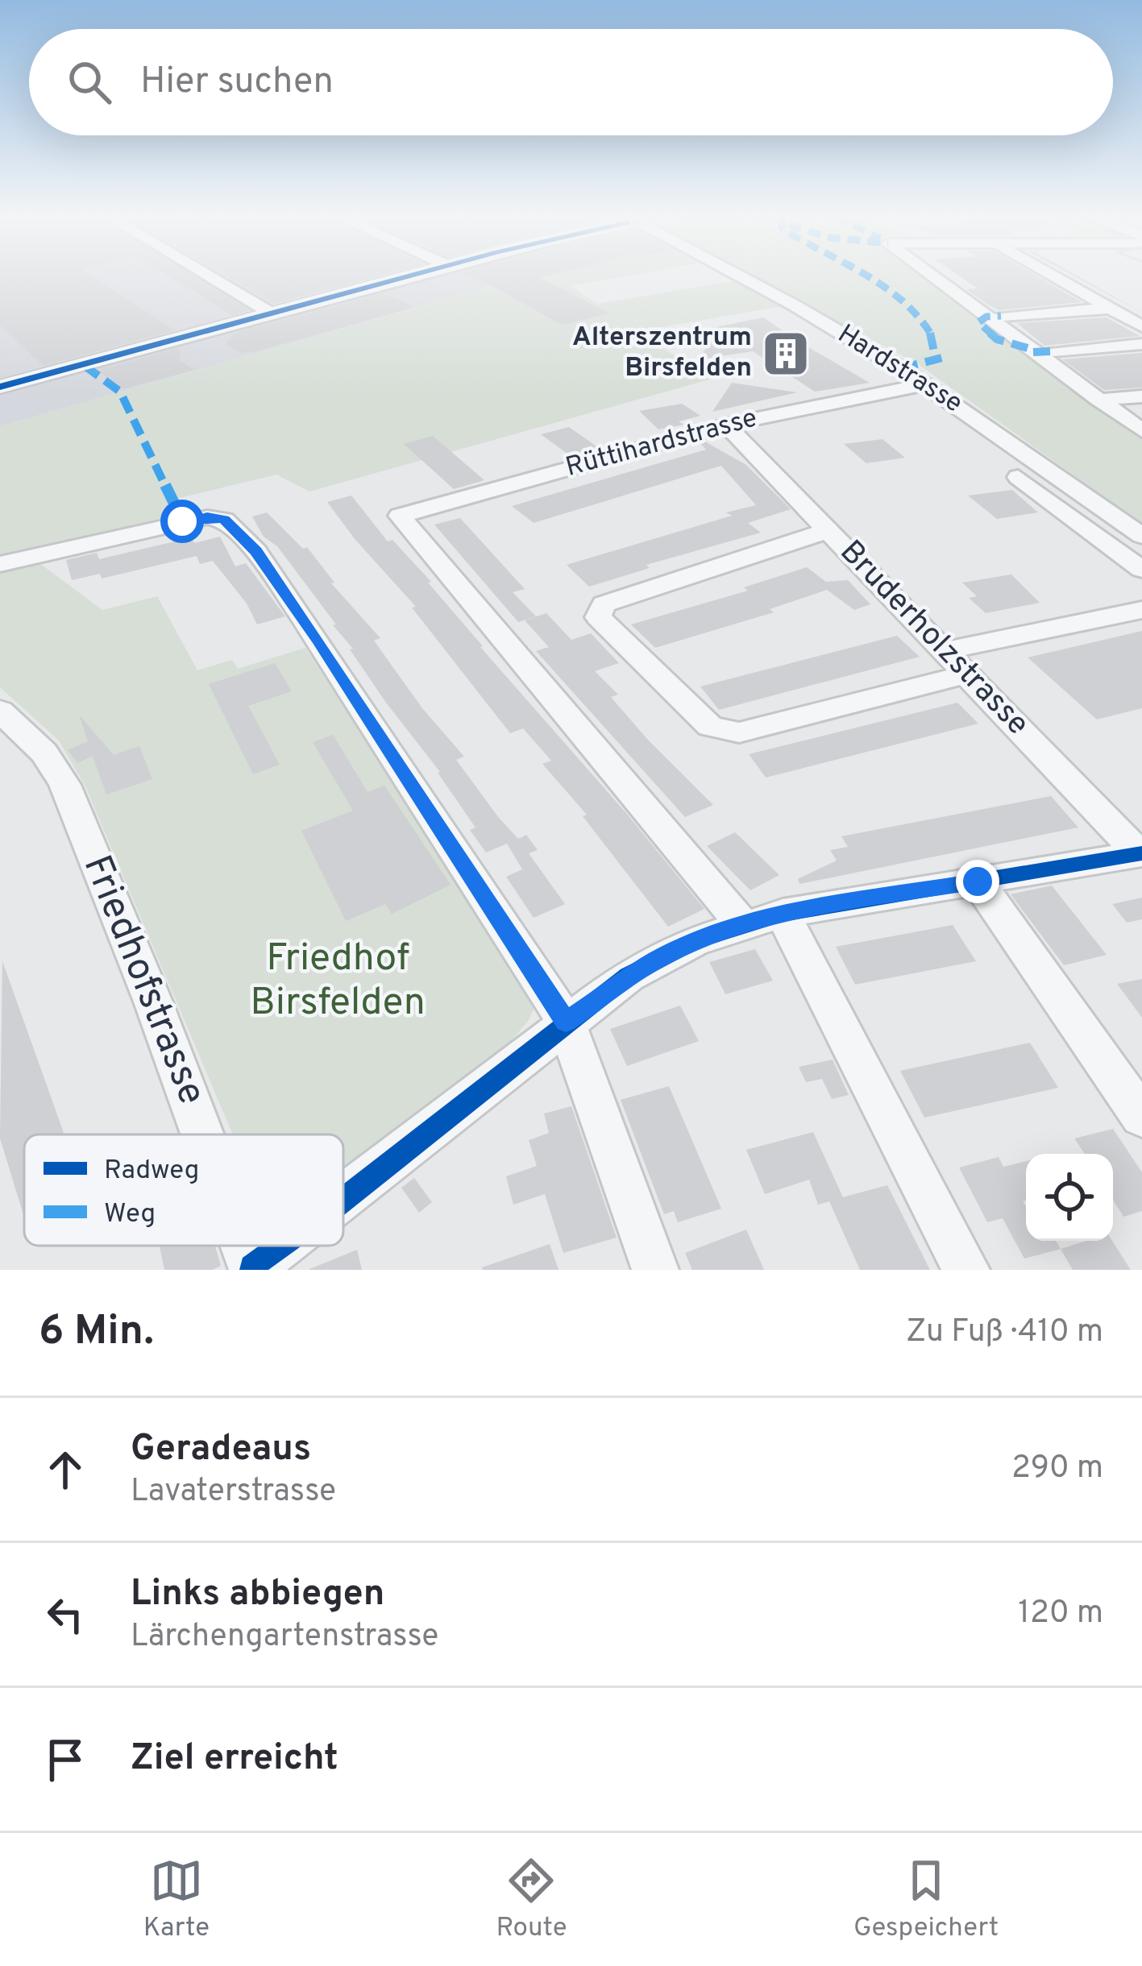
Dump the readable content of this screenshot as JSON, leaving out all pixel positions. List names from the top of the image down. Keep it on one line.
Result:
{"streets":{"street":["Hardstrasse","Rüttihardstrasse","Bruderholzstrasse","Friedhofstrasse"]},"crossings":[["Hardstrasse","Rüttihardstrasse"],["Rüttihardstrasse","Bruderholzstrasse"]],"parks":["Friedhof Birsfelden"],"places":{"building":["Alterszentrum Birsfelden"]},"legend":["Radweg","Weg"],"page":{"search":"Hier suchen","heading":["6 Min.","Zu Fuß · 410 m"],"list":[["Geradeaus","Lavaterstrasse","290 m"],["Links abbiegen","Lärchengartenstrasse","120 m"],"Ziel erreicht"],"nav":["Karte","Route","Gespeichert"]}}
